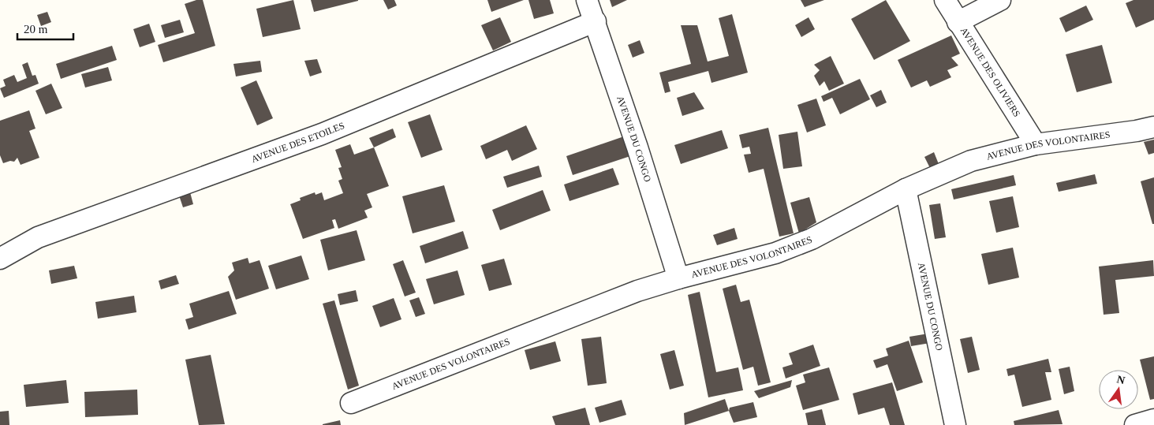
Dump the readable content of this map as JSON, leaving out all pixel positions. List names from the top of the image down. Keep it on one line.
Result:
{"streets":{"street":["AVENUE DES OLIVIERS","AVENUE DU CONGO","AVENUE DES ETOILES","AVENUE DES VOLONTAIRES"]},"crossings":[["AVENUE DES OLIVIERS","AVENUE DES VOLONTAIRES"],["AVENUE DU CONGO","AVENUE DES ETOILES"],["AVENUE DU CONGO","AVENUE DES VOLONTAIRES"]],"scale_bar":"20 m","north":"top"}
